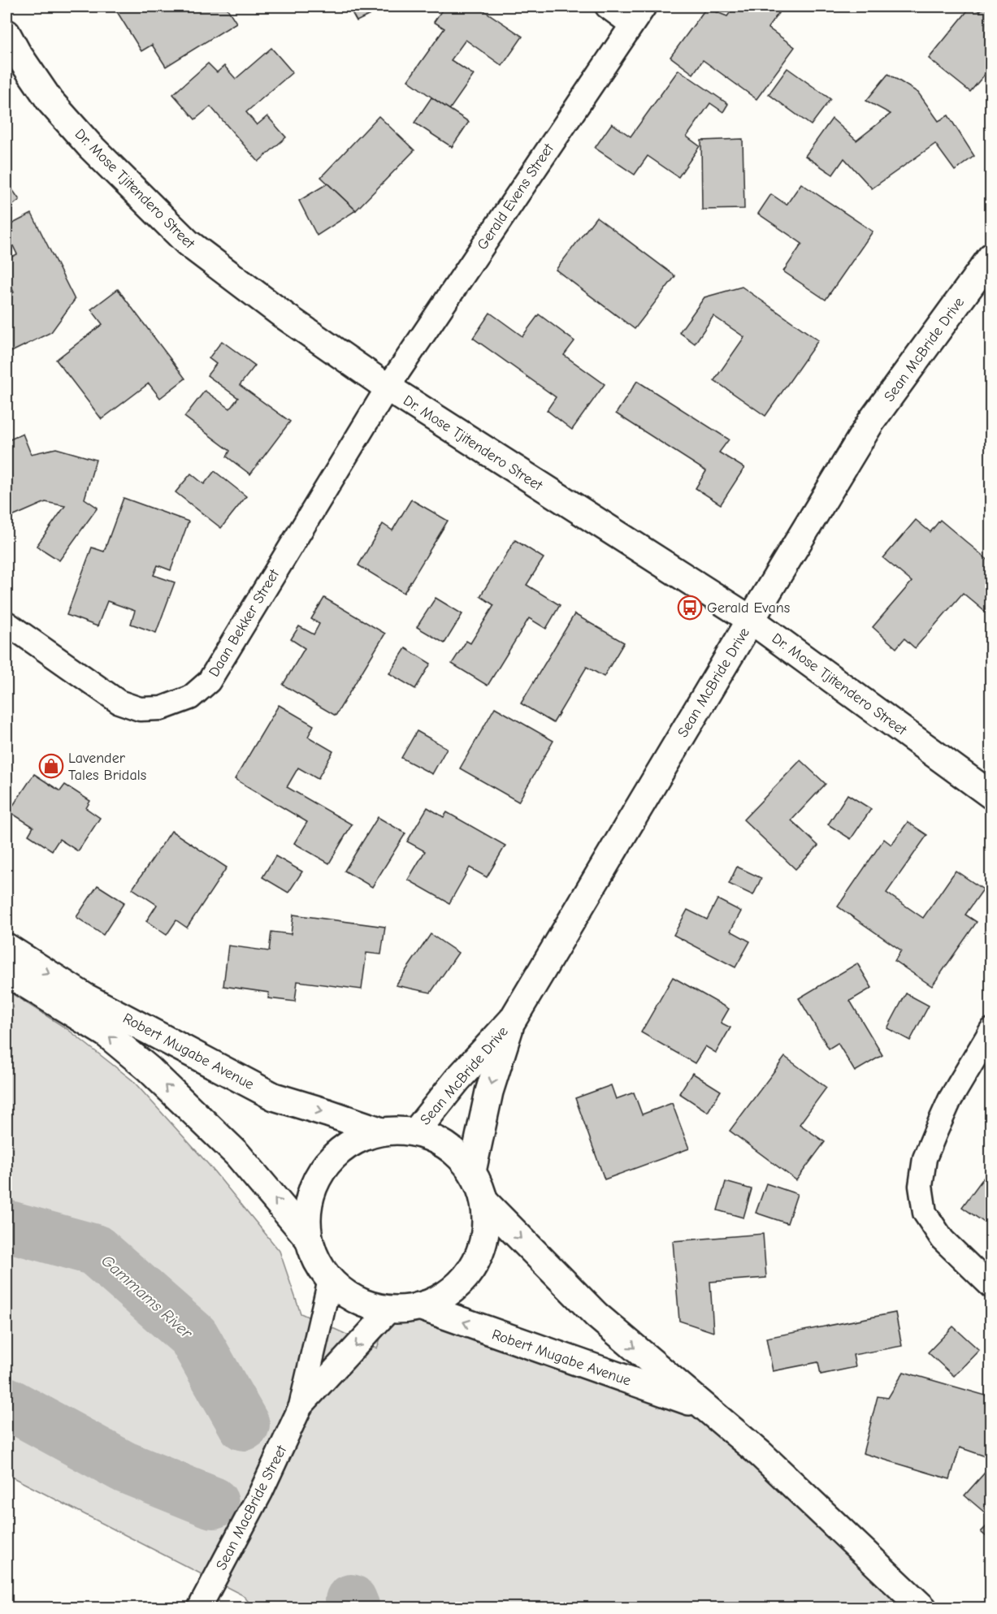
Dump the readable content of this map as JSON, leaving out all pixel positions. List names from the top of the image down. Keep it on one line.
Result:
{"streets":{"main road":["Dr. Mose Tjitendero Street","Sean McBride Drive","Robert Mugabe Avenue"],"street":["Gerald Evens Street","Daan Bekker Street","Sean MacBride Street"]},"crossings":[["Dr. Mose Tjitendero Street","Gerald Evens Street"],["Dr. Mose Tjitendero Street","Sean McBride Drive"],["Dr. Mose Tjitendero Street","Daan Bekker Street"],["Gerald Evens Street","Daan Bekker Street"]],"water":["Gammams River"],"places":{"bus stop":["Gerald Evans"],"shop":["Lavender Tales Bridals"]}}
